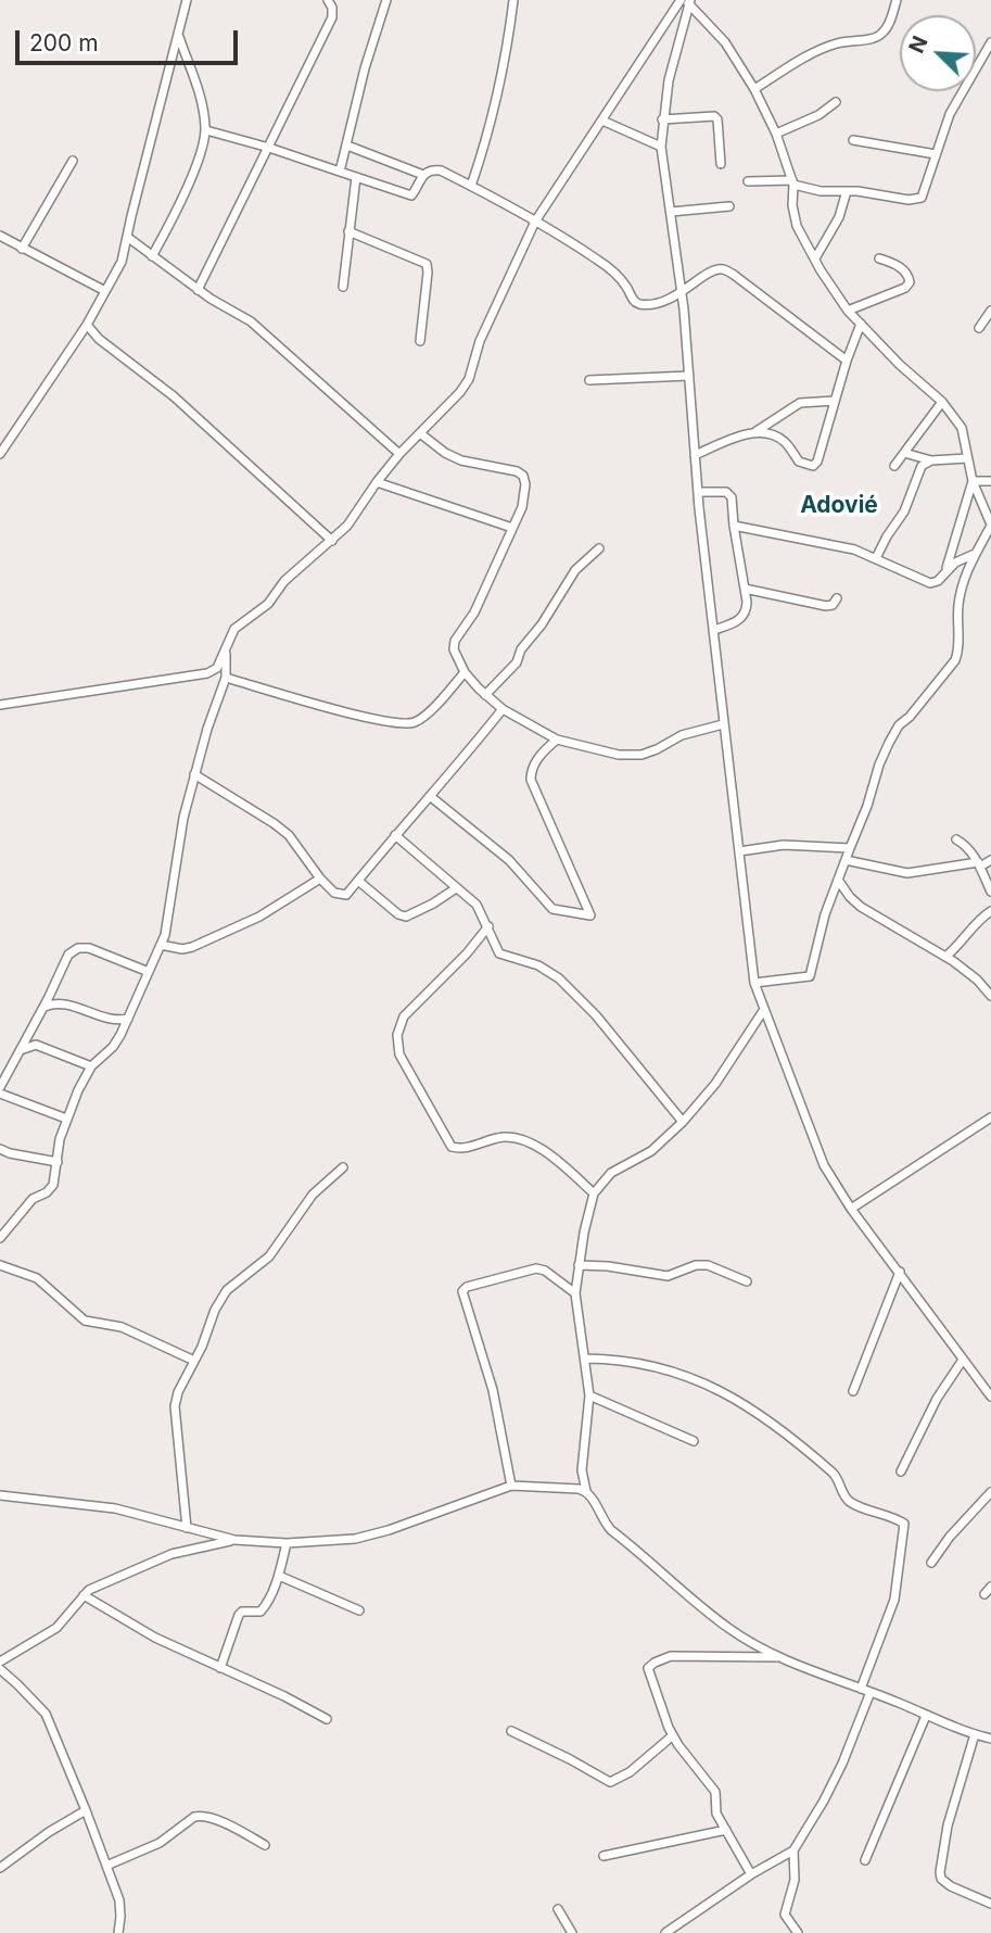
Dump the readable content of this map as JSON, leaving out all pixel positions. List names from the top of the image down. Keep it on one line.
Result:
{"districts":["Adovié"],"scale_bar":"200 m","north":"top left"}
